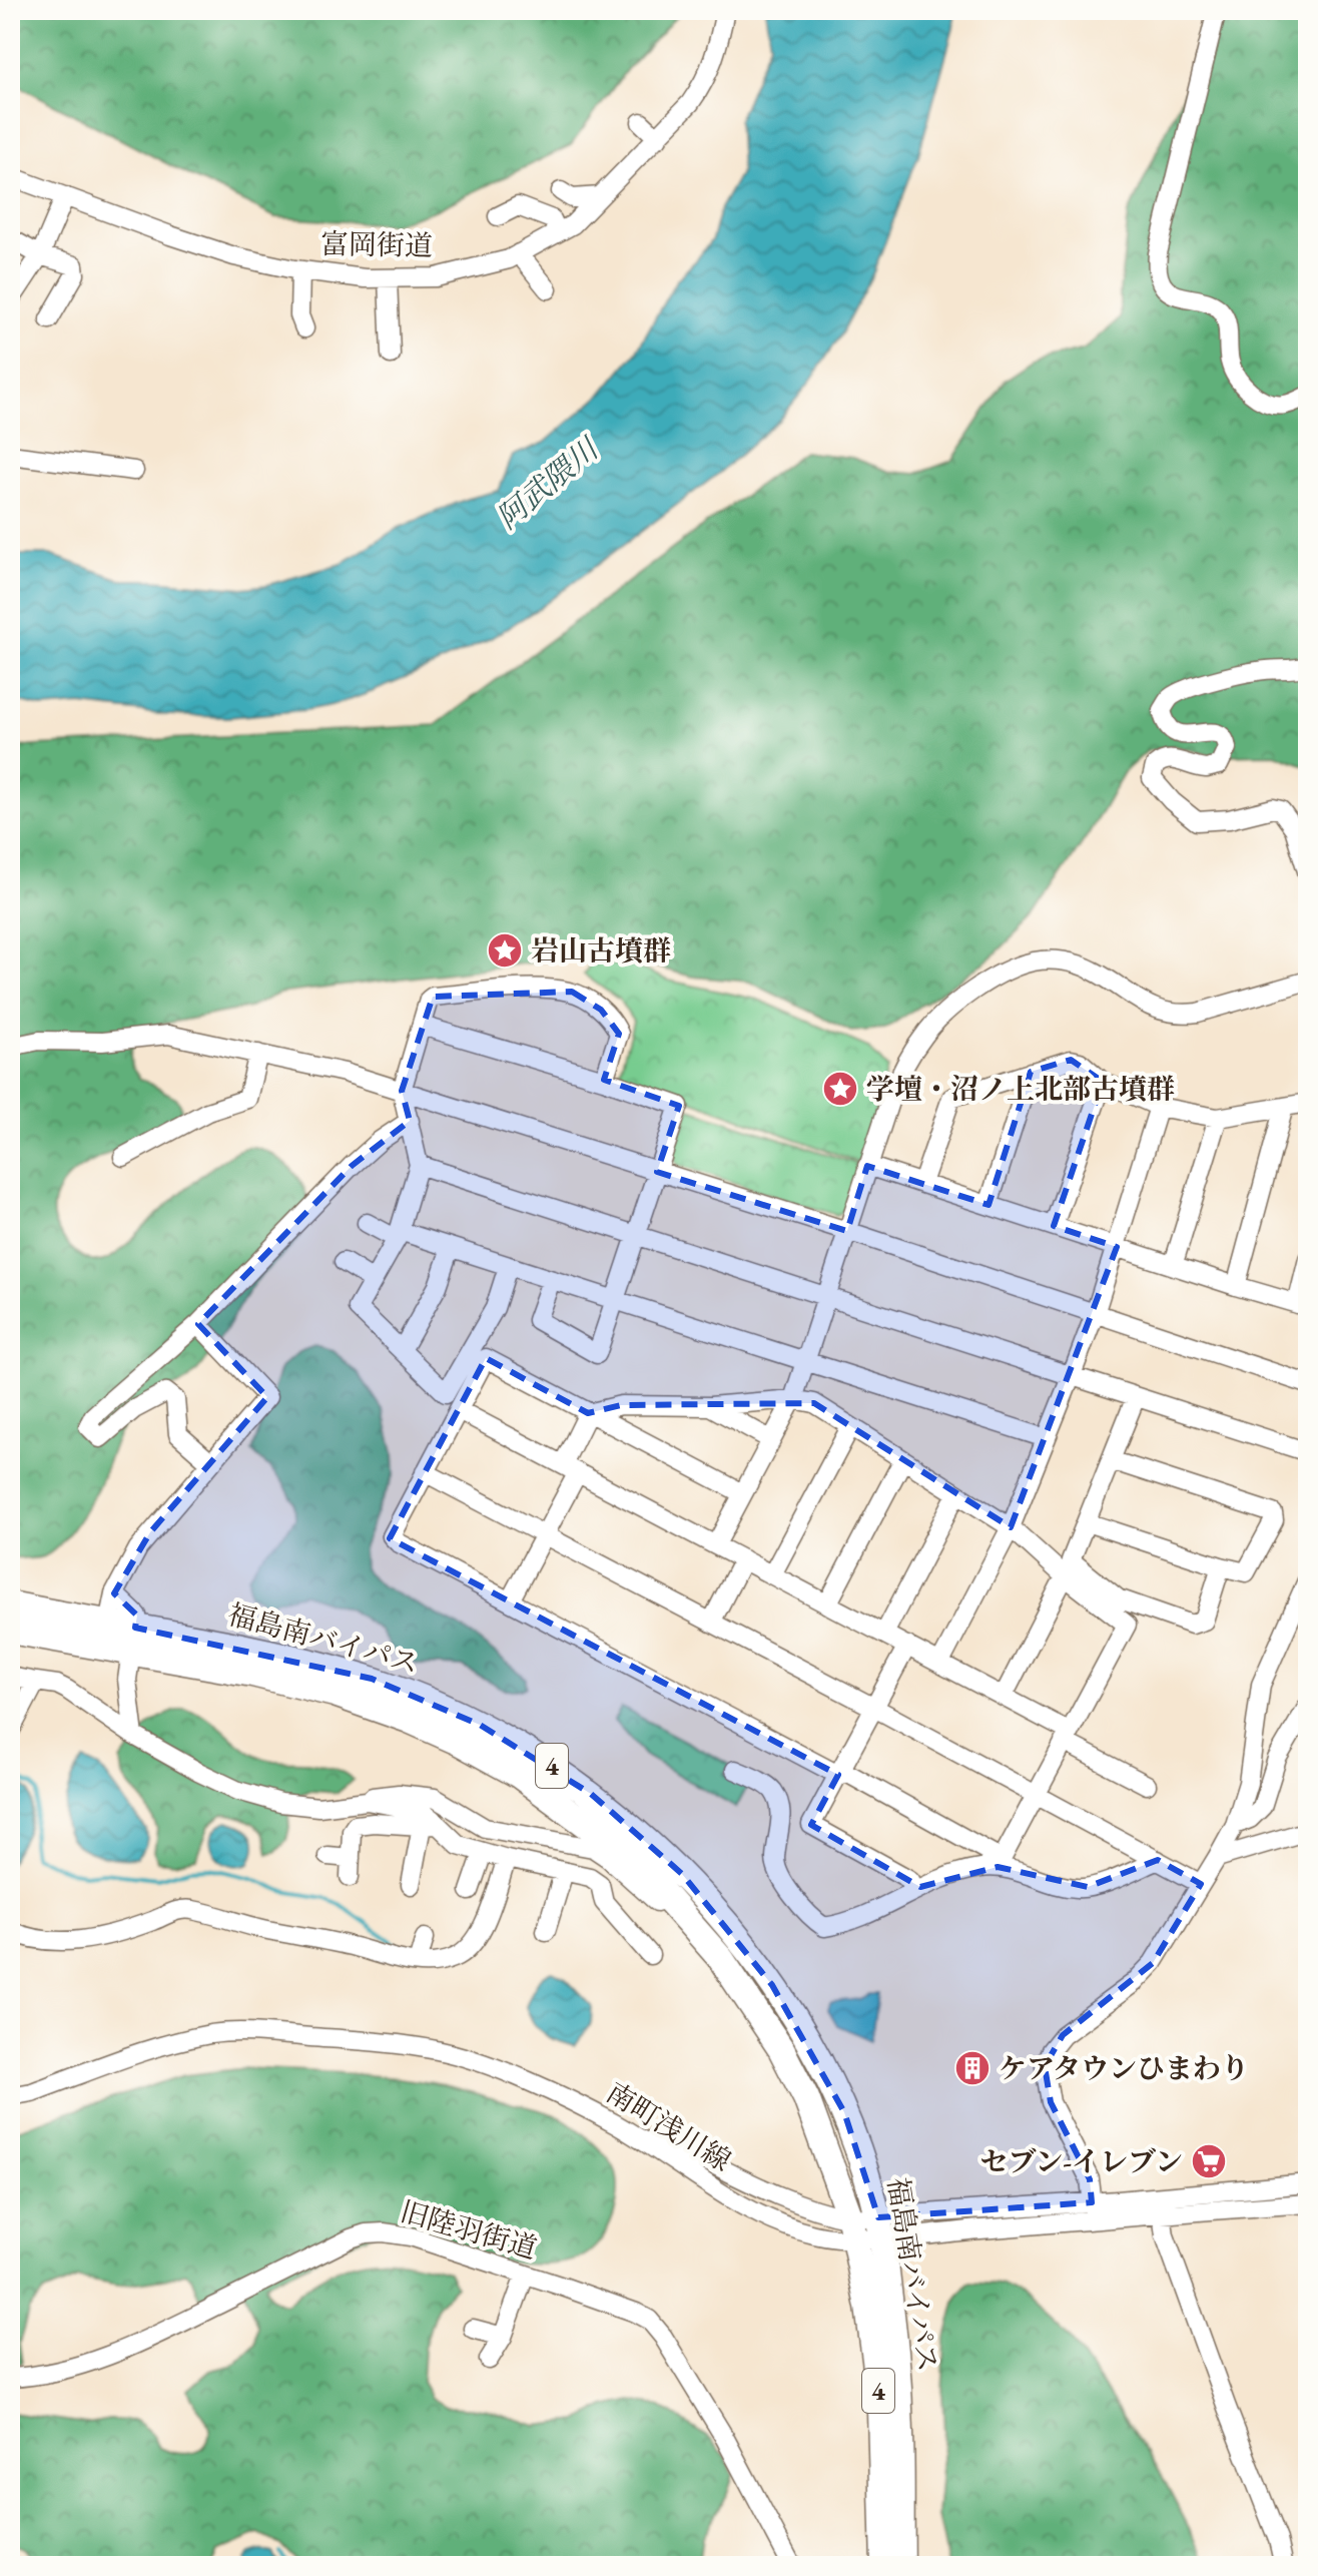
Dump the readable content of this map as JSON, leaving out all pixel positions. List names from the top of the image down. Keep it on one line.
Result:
{"streets":{"highway":["福島南バイパス","4"],"street":["富岡街道","南町浅川線","旧陸羽街道"]},"crossings":[["福島南バイパス","南町浅川線"]],"water":["阿武隈川"],"places":{"place":["岩山古墳群","学壇・沼ノ上北部古墳群"],"building":["ケアタウンひまわり"],"supermarket":["セブン-イレブン"]}}
